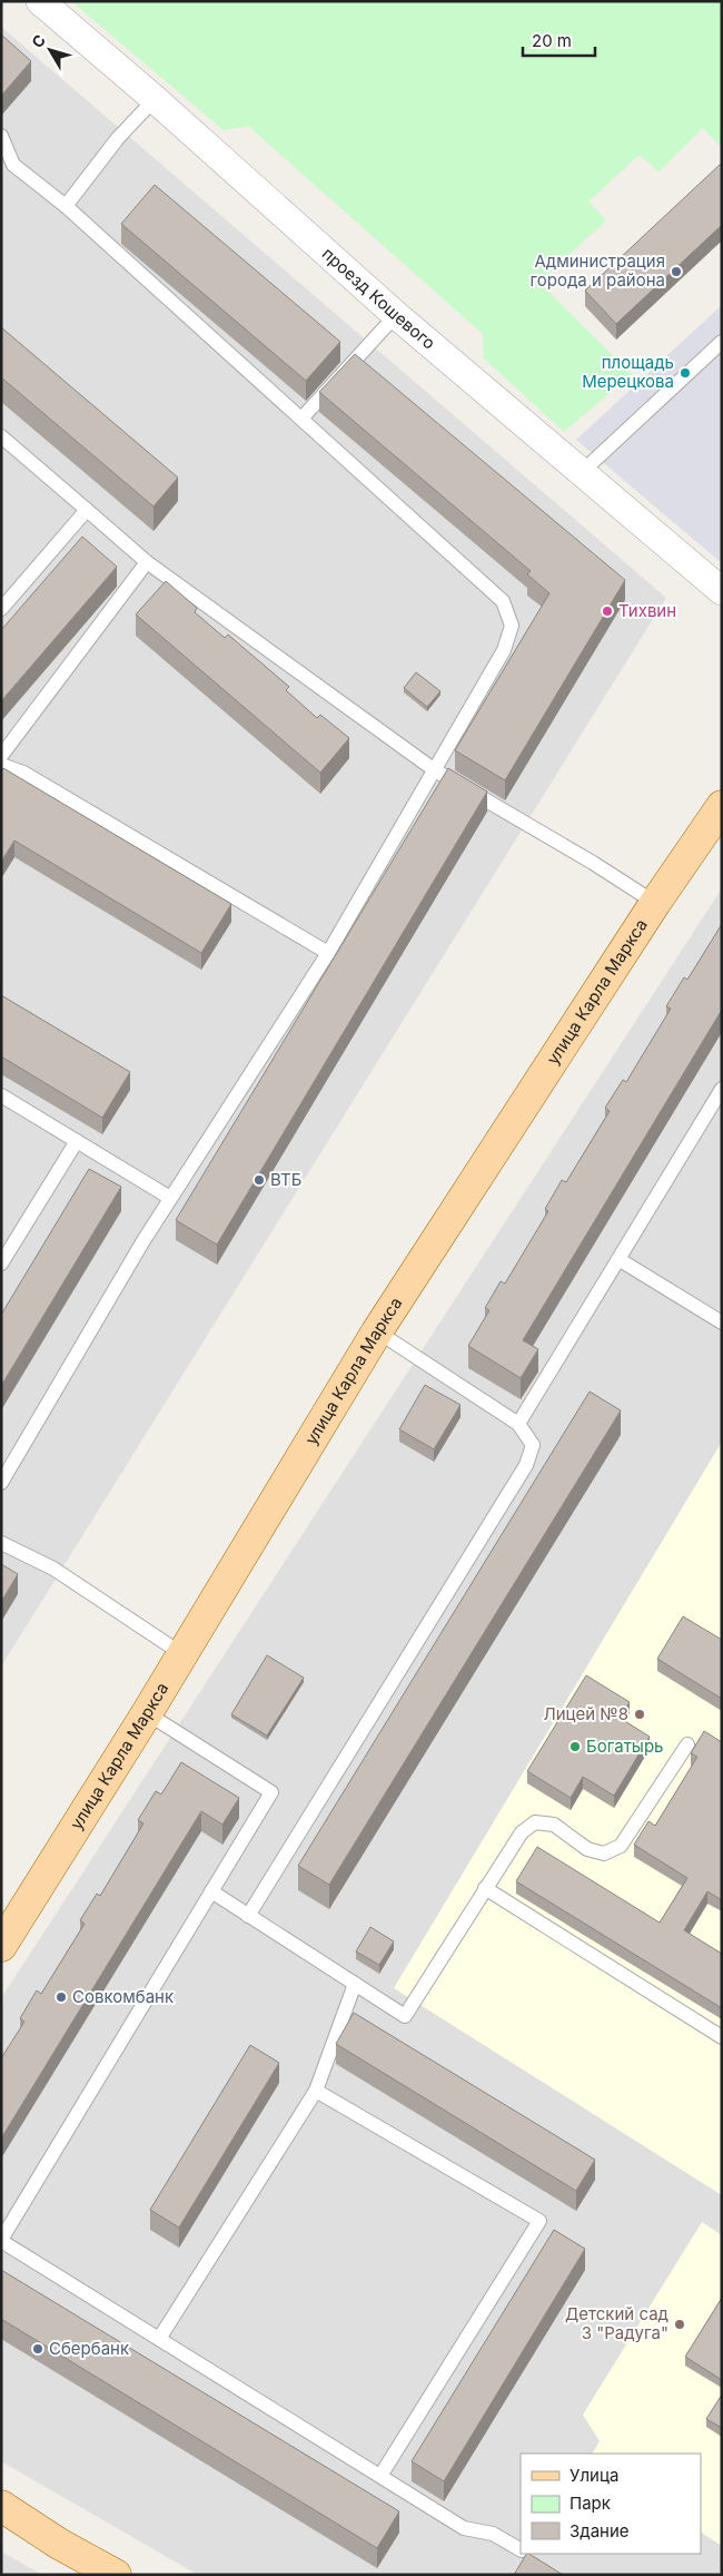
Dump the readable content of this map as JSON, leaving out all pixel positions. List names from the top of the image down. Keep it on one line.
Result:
{"streets":{"main road":["улица Карла Маркса"],"street":["проезд Кошевого"]},"places":["Администрация города и района","площадь Мерецкова","Тихвин","ВТБ","Лицей №8","Богатырь","Совкомбанк","Детский сад 3 \"Радуга\"","Сбербанк"],"legend":["Улица","Парк","Здание"],"scale_bar":"20 m","north":"top left"}
